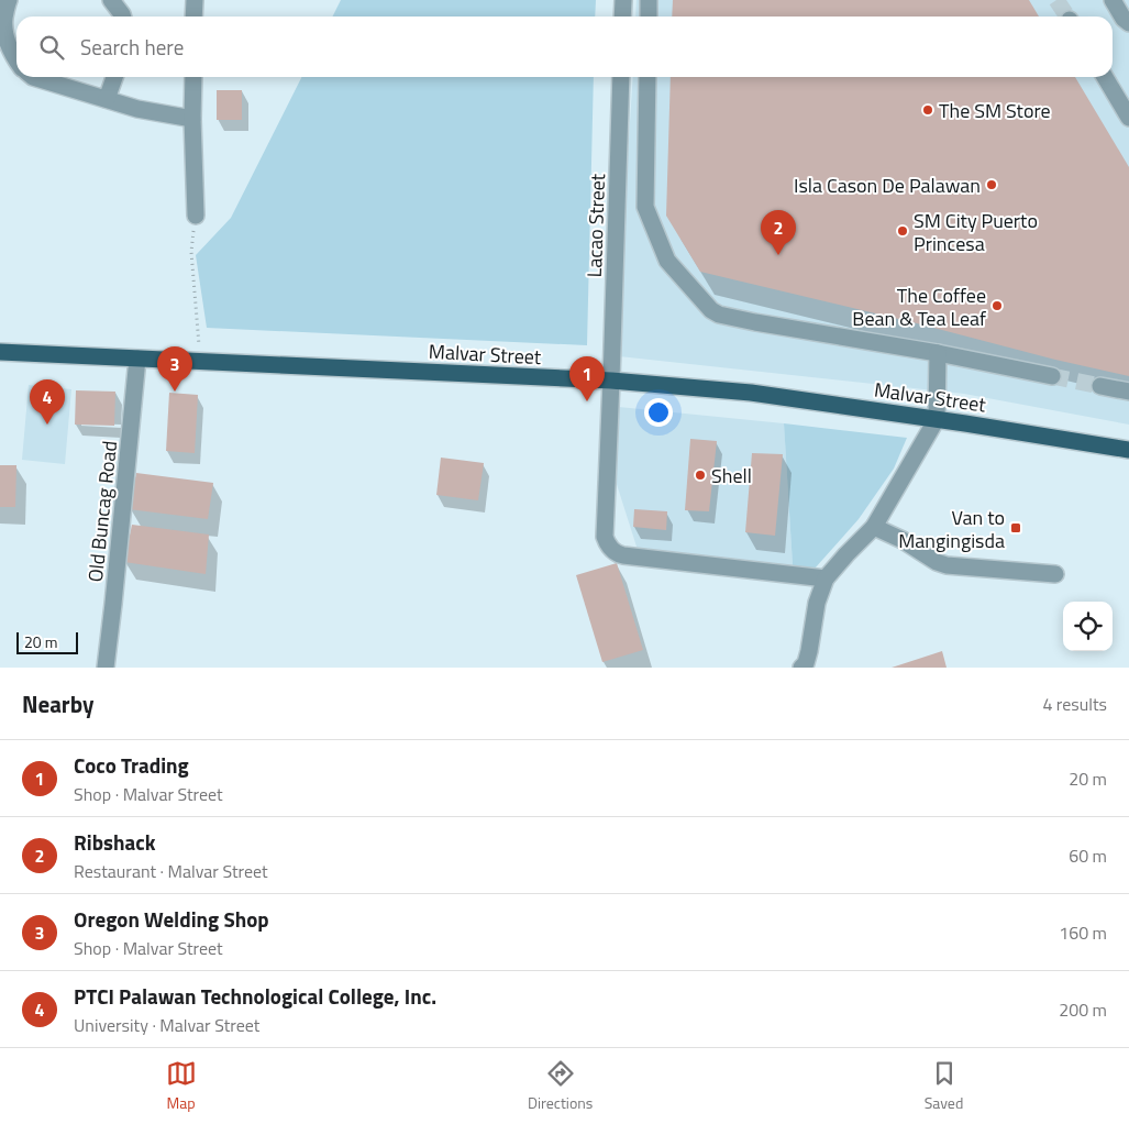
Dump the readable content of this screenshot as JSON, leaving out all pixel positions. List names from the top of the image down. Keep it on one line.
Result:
{"streets":{"main road":["Malvar Street"],"street":["Lacao Street","Old Buncag Road"]},"crossings":[["Lacao Street","Malvar Street"],["Malvar Street","Old Buncag Road"]],"places":{"other":["The SM Store","Isla Cason De Palawan","SM City Puerto Princesa","The Coffee Bean & Tea Leaf","Shell"],"transit":["Van to Mangingisda"]},"scale_bar":"20 m","page":{"search":"Search here","pins":["2","3","1","4"],"scale":"20 m","heading":["Nearby","4 results"],"list":[{"mark":"1","name":"Coco Trading","note":"Shop · Malvar Street","value":"20 m"},{"mark":"2","name":"Ribshack","note":"Restaurant · Malvar Street","value":"60 m"},{"mark":"3","name":"Oregon Welding Shop","note":"Shop · Malvar Street","value":"160 m"},{"mark":"4","name":"PTCI Palawan Technological College, Inc.","note":"University · Malvar Street","value":"200 m"}],"nav":["Map","Directions","Saved"]}}
